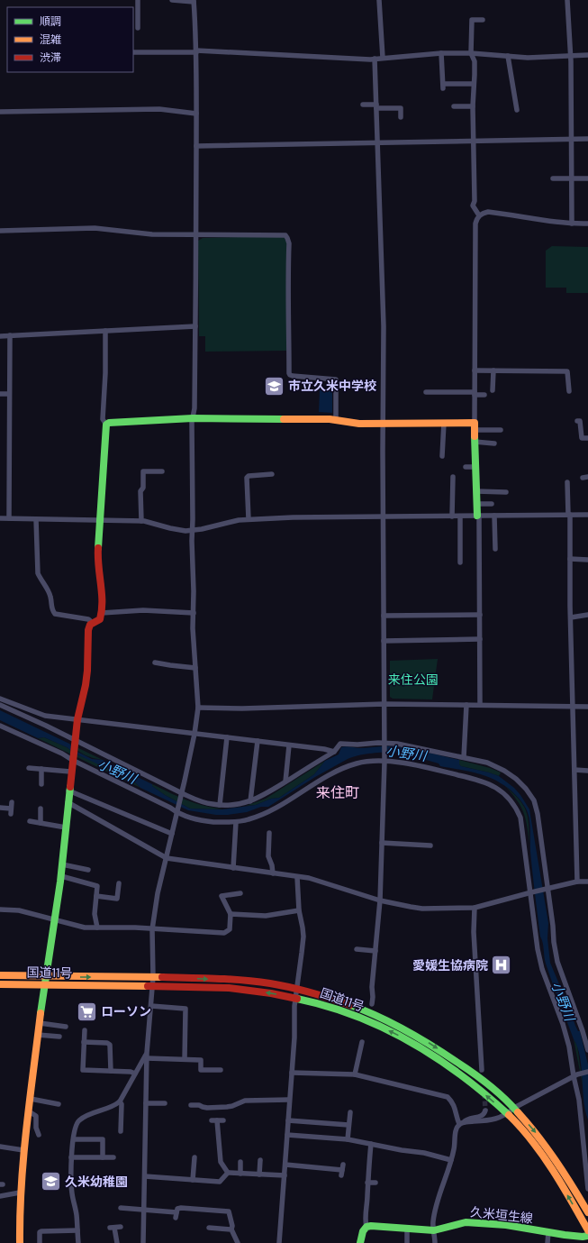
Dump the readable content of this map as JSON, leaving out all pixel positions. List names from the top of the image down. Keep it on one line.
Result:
{"streets":{"main road":["国道11号","久米垣生線"]},"districts":["来住町"],"water":["小野川"],"parks":["来住公園"],"places":{"school or university":["市立久米中学校","久米幼稚園"],"hospital":["愛媛生協病院"],"supermarket":["ローソン"]},"legend":["順調","混雑","渋滞"]}
